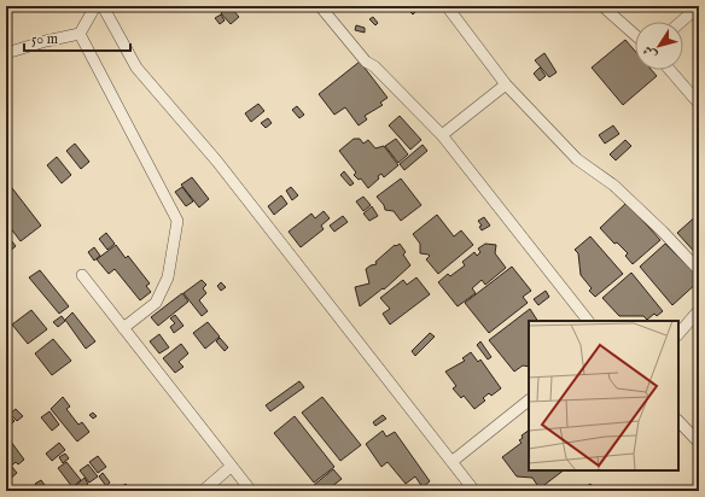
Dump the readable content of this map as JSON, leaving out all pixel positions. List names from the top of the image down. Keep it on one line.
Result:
{"scale_bar":"50 m","north":"bottom left"}
